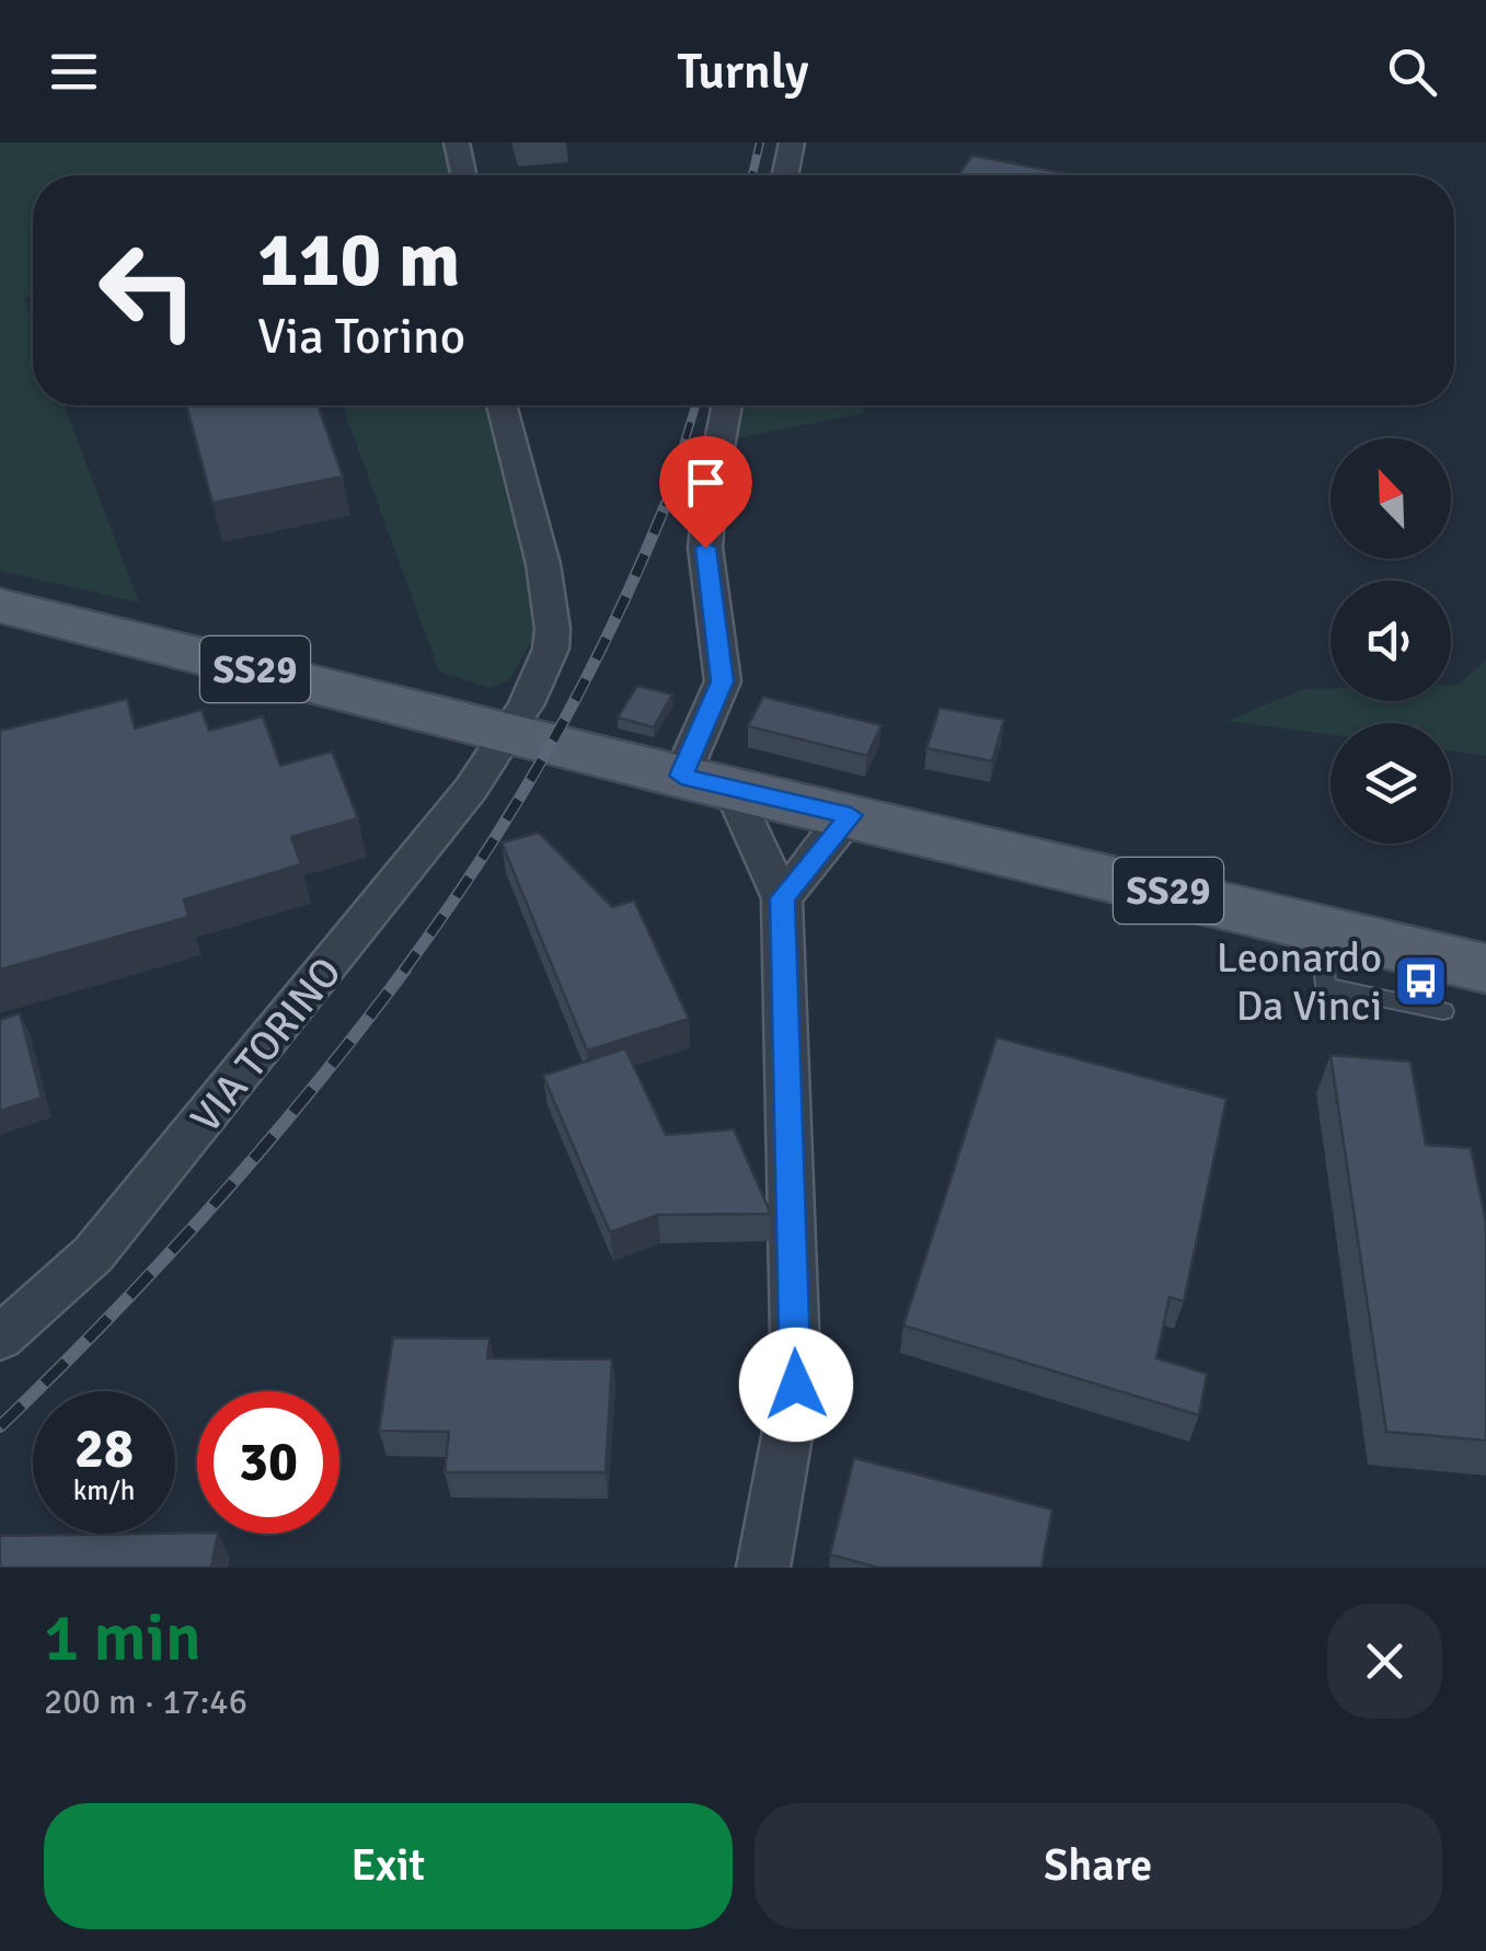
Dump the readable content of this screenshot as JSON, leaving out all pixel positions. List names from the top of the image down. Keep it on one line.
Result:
{"streets":{"main road":["SS29"],"street":["VIA TORINO"]},"crossings":[["SS29","VIA TORINO"]],"places":{"bus stop":["Leonardo Da Vinci"]},"north":"top left","page":{"header":"Turnly","turn":["110 m","Via Torino"],"speed":"28 km/h","limit":"30","heading":["1 min","200 m · 17:46"],"buttons":["Exit","Share"]}}
